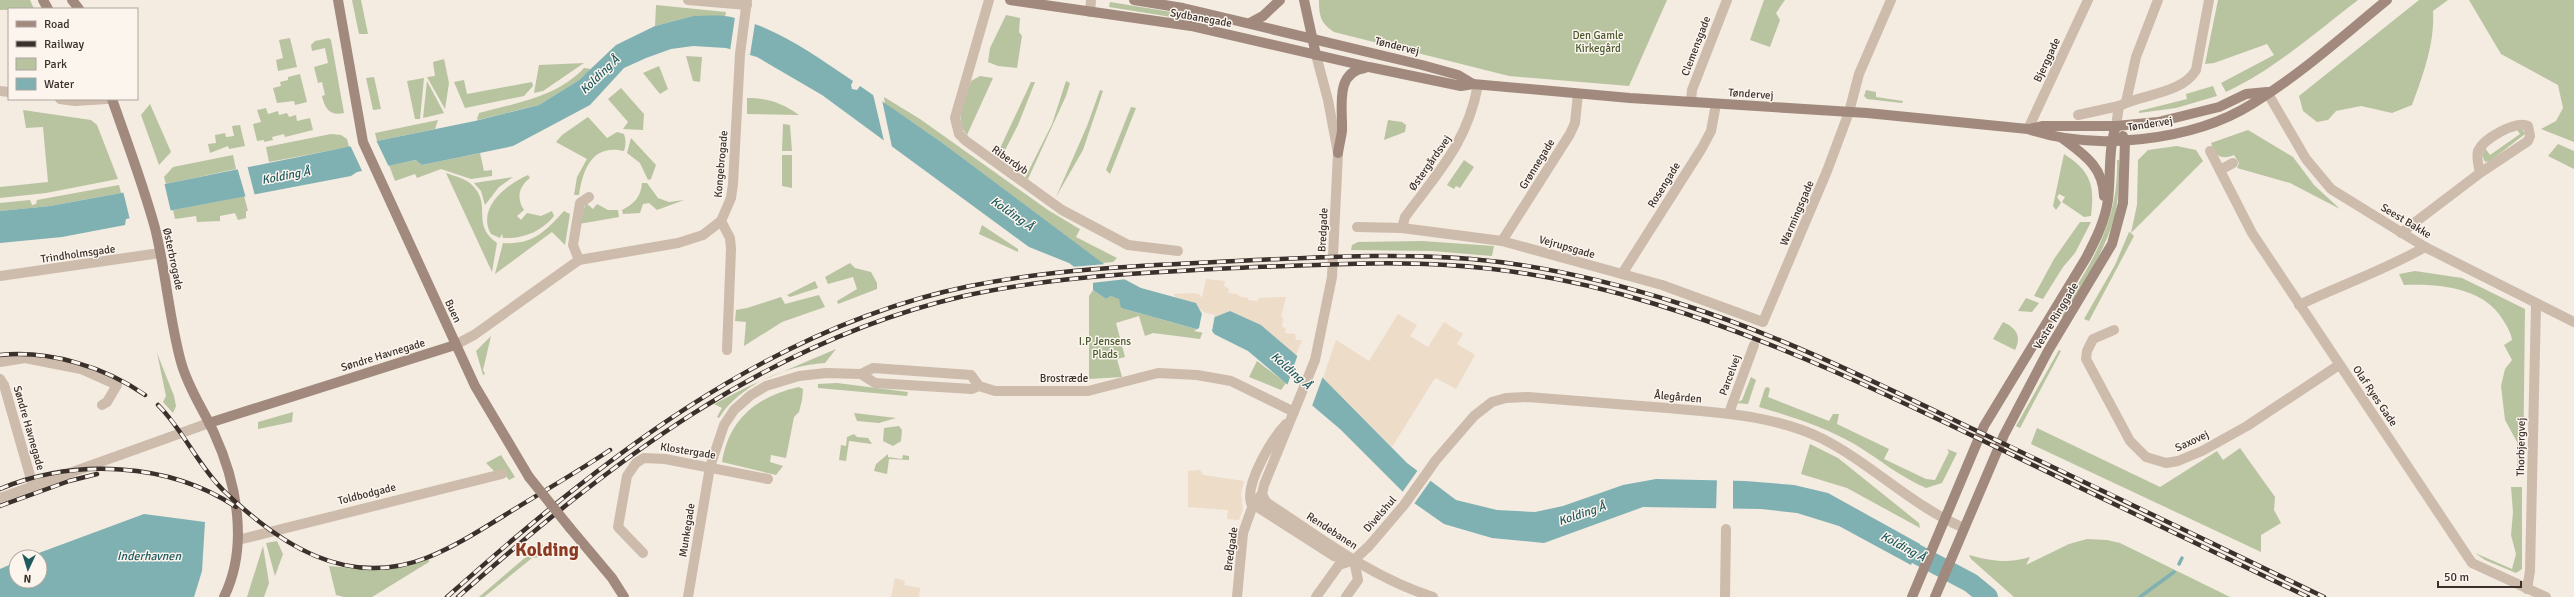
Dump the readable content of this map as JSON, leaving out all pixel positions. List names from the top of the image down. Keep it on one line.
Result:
{"streets":{"main road":["Sydbanegade","Tøndervej","Bredgade","Østerbrogade","Buen","Vestre Ringgade","Søndre Havnegade"],"street":["Clemensgade","Bjerggade","Riberdyb","Østergårdsvej","Kongebrogade","Grønnegade","Rosengade","Warmingsgade","Seest Bakke","Vejrupsgade","Trindholmsgade","Parcelvej","Brostræde","Olaf Ryes Gade","Ålegården","Saxovej","Thorbjergvej","Klostergade","Toldbodgade","Divelshul","Munkegade","Rendebanen"]},"crossings":[["Sydbanegade","Tøndervej"],["Sydbanegade","Bredgade"],["Tøndervej","Clemensgade"],["Tøndervej","Bjerggade"],["Tøndervej","Østergårdsvej"],["Tøndervej","Grønnegade"],["Tøndervej","Rosengade"],["Tøndervej","Warmingsgade"],["Tøndervej","Seest Bakke"],["Tøndervej","Bredgade"],["Tøndervej","Vestre Ringgade"],["Østergårdsvej","Vejrupsgade"],["Kongebrogade","Søndre Havnegade"],["Grønnegade","Vejrupsgade"],["Rosengade","Vejrupsgade"],["Warmingsgade","Vejrupsgade"],["Seest Bakke","Thorbjergvej"],["Bredgade","Brostræde"],["Bredgade","Rendebanen"],["Trindholmsgade","Østerbrogade"],["Østerbrogade","Søndre Havnegade"],["Østerbrogade","Toldbodgade"],["Buen","Søndre Havnegade"],["Vestre Ringgade","Ålegården"],["Parcelvej","Ålegården"],["Brostræde","Klostergade"],["Brostræde","Munkegade"],["Olaf Ryes Gade","Saxovej"],["Olaf Ryes Gade","Thorbjergvej"],["Ålegården","Divelshul"],["Klostergade","Munkegade"],["Divelshul","Rendebanen"]],"districts":["Kolding"],"water":["Kolding Å","Inderhavnen"],"parks":["Den Gamle Kirkegård","I.P Jensens Plads"],"legend":["Road","Railway","Park","Water"],"scale_bar":"50 m","north":"bottom"}
